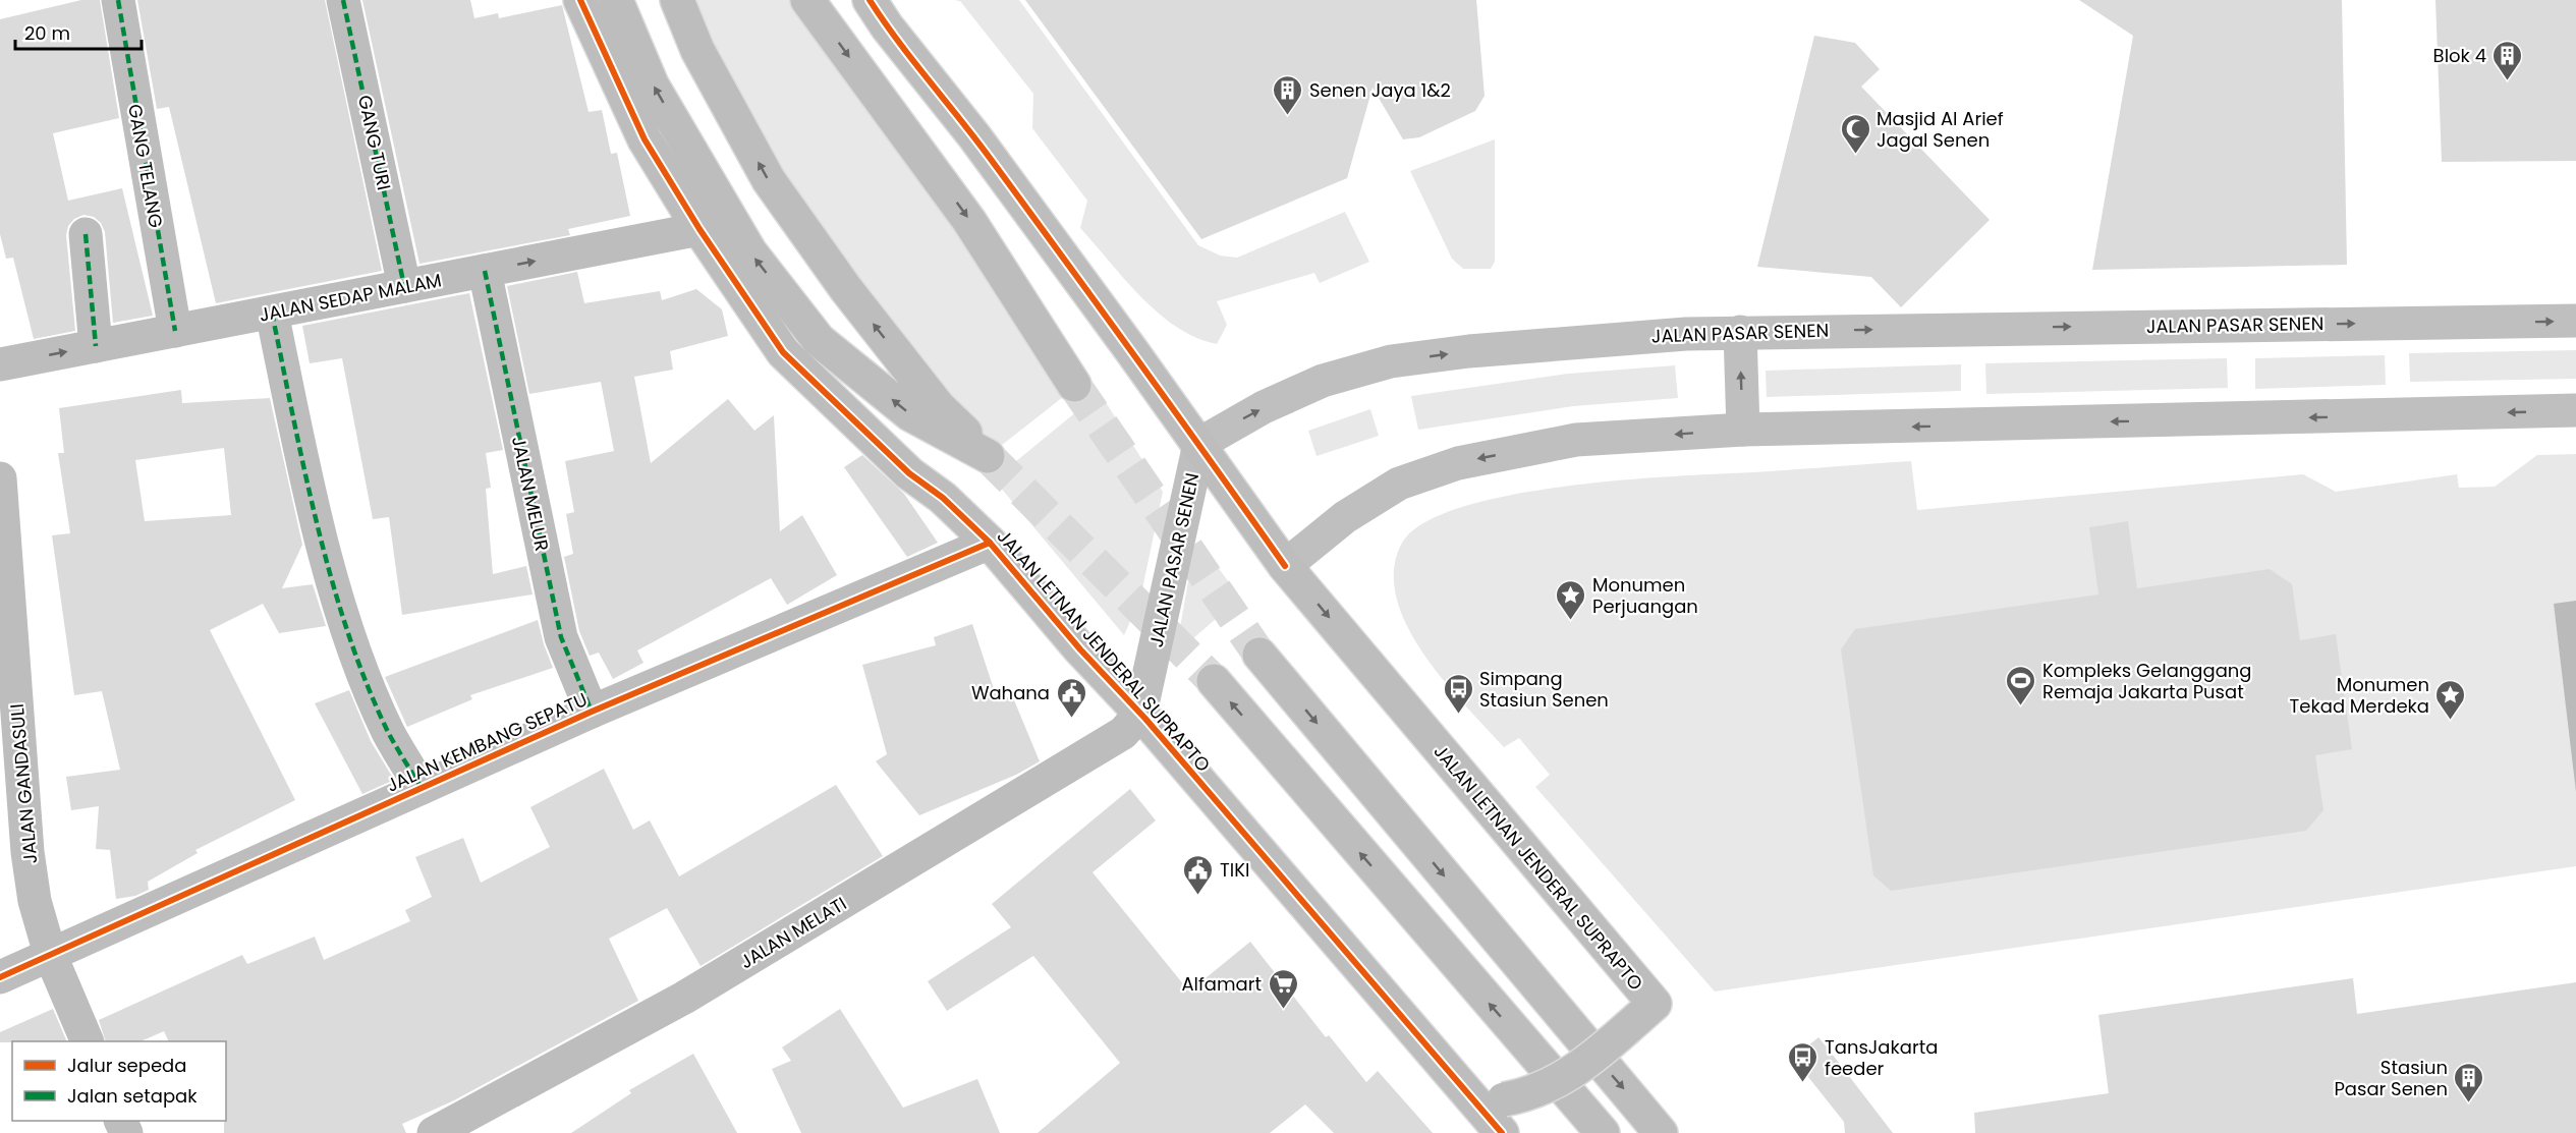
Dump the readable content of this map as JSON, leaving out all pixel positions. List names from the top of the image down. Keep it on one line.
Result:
{"streets":{"main road":["GANG TURI","GANG TELANG","JALAN SEDAP MALAM","JALAN PASAR SENEN","JALAN MELUR","JALAN LETNAN JENDERAL SUPRAPTO","JALAN KEMBANG SEPATU","JALAN GANDASULI","JALAN MELATI"]},"crossings":[["GANG TURI","JALAN SEDAP MALAM"],["GANG TELANG","JALAN SEDAP MALAM"],["JALAN SEDAP MALAM","JALAN MELUR"],["JALAN SEDAP MALAM","JALAN LETNAN JENDERAL SUPRAPTO"],["JALAN PASAR SENEN","JALAN LETNAN JENDERAL SUPRAPTO"],["JALAN PASAR SENEN","JALAN MELATI"],["JALAN MELUR","JALAN KEMBANG SEPATU"],["JALAN LETNAN JENDERAL SUPRAPTO","JALAN KEMBANG SEPATU"],["JALAN LETNAN JENDERAL SUPRAPTO","JALAN MELATI"],["JALAN KEMBANG SEPATU","JALAN GANDASULI"]],"one_way":["JALAN SEDAP MALAM"],"places":{"building":["Blok 4","Senen Jaya 1&2","Stasiun Pasar Senen"],"mosque":["Masjid Al Arief Jagal Senen"],"place":["Monumen Perjuangan","Monumen Tekad Merdeka"],"sports":["Kompleks Gelanggang Remaja Jakarta Pusat"],"bus stop":["Simpang Stasiun Senen","TansJakarta feeder"],"public building":["Wahana","TIKI"],"supermarket":["Alfamart"]},"legend":["Jalur sepeda","Jalan setapak"],"scale_bar":"20 m"}
